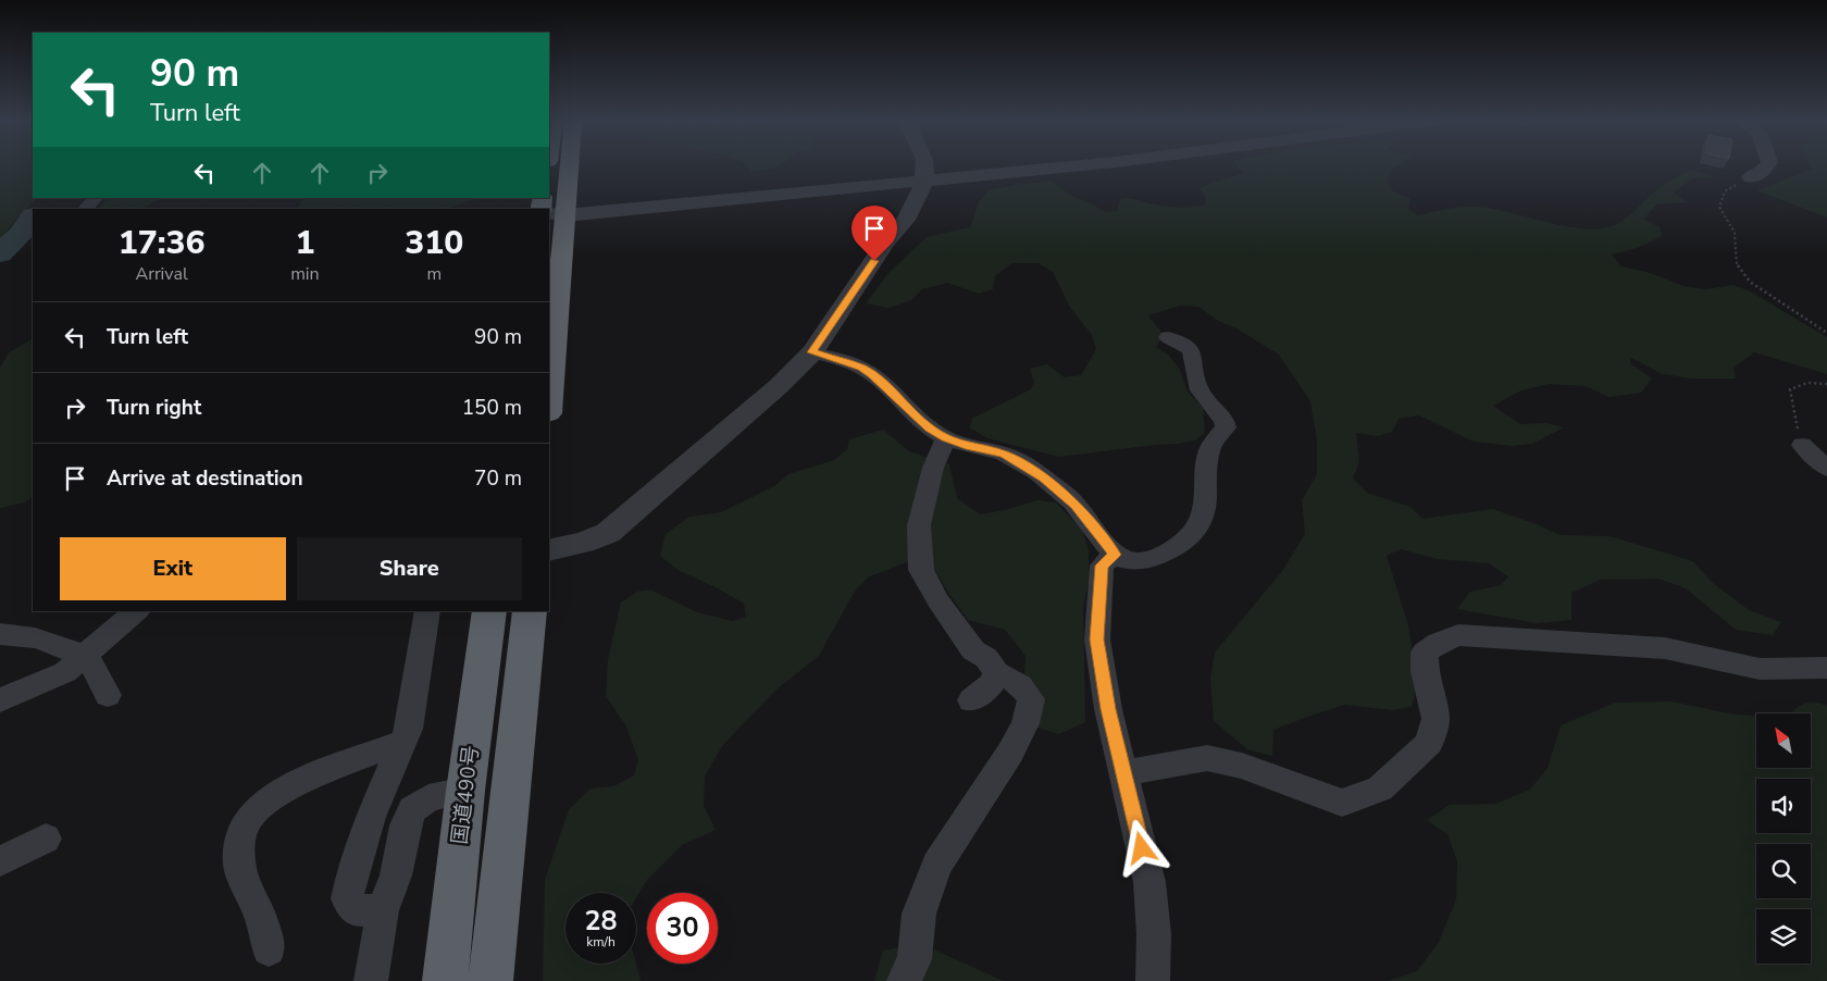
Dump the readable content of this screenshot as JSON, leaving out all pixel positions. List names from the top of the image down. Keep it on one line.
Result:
{"streets":{"highway":["国道490号"]},"north":"top left","page":{"turn":["90 m","Turn left"],"eta":["17:36","Arrival","1","min","310","m"],"list":[{"name":"Turn left","value":"90 m"},{"name":"Turn right","value":"150 m"},{"name":"Arrive at destination","value":"70 m"}],"buttons":["Exit","Share"],"speed":"28 km/h","limit":"30"}}
